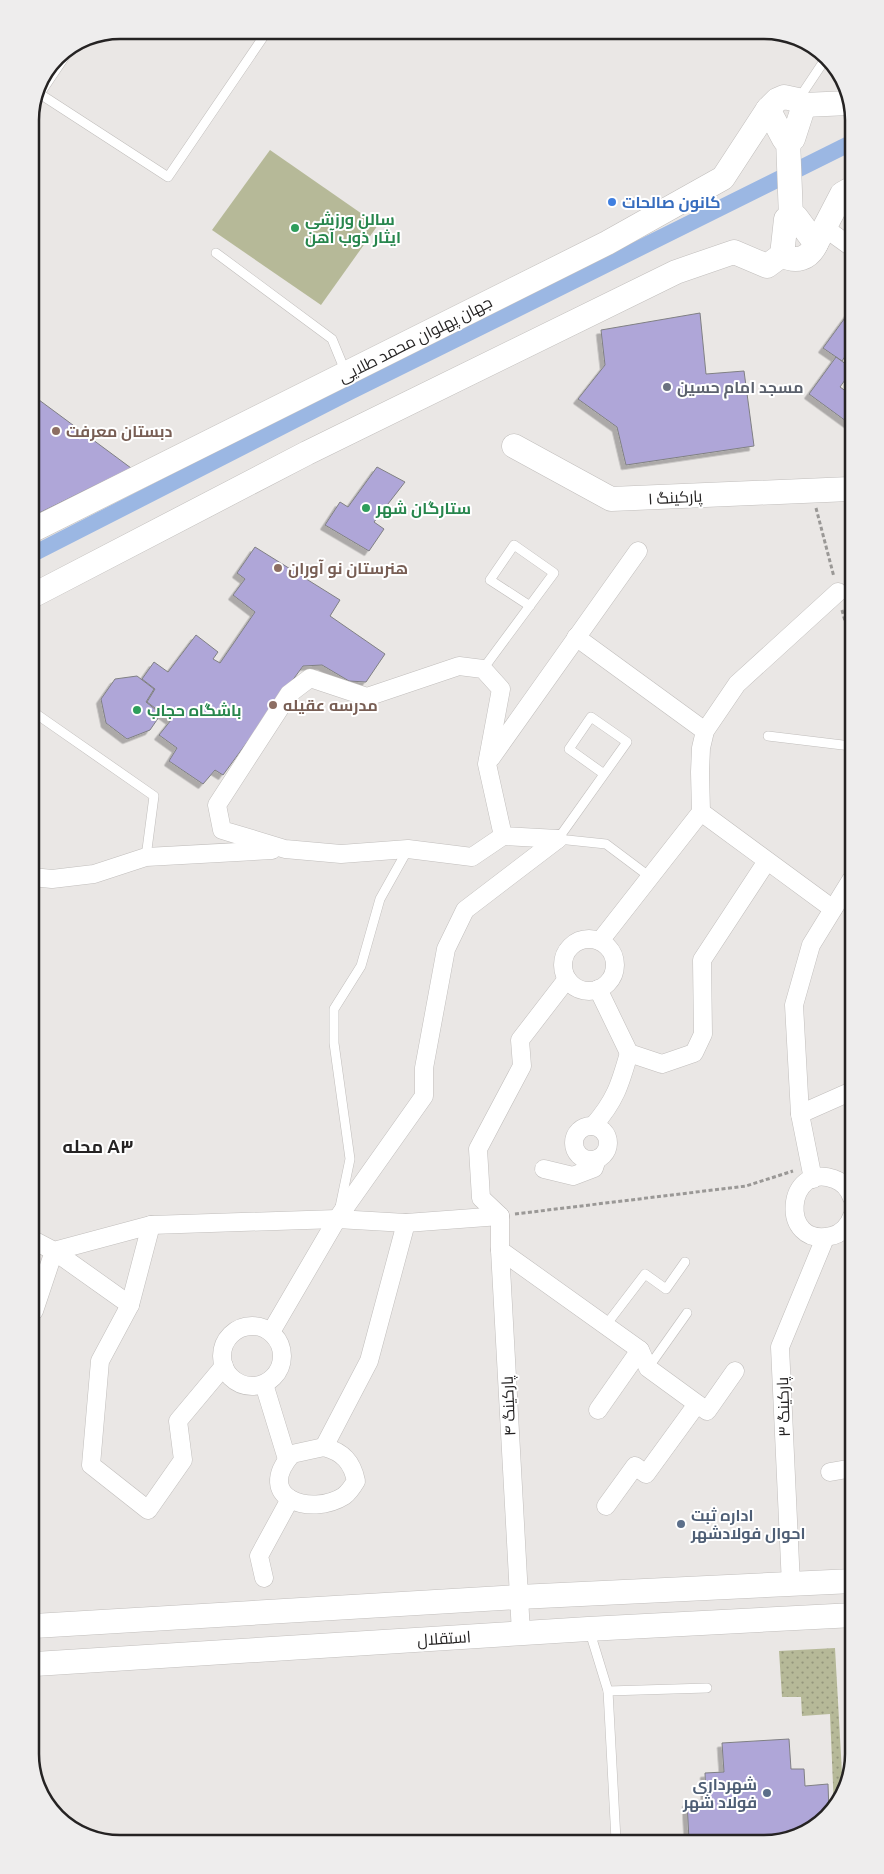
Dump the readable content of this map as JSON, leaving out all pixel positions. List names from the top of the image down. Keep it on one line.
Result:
{"streets":{"street":["جهان پهلوان محمد طلایی","پارکینگ ۱","پارکینگ ۴","پارکینگ ۳","استقلال"]},"crossings":[["پارکینگ ۴","استقلال"]],"districts":["محله A۳"],"places":["کانون صالحات","سالن ورزشی ایثار ذوب آهن","مسجد امام حسین","دبستان معرفت","ستارگان شهر","هنرستان نو آوران","مدرسه عقیله","باشگاه حجاب","اداره ثبت احوال فولادشهر","شهرداری فولاد شهر"]}
